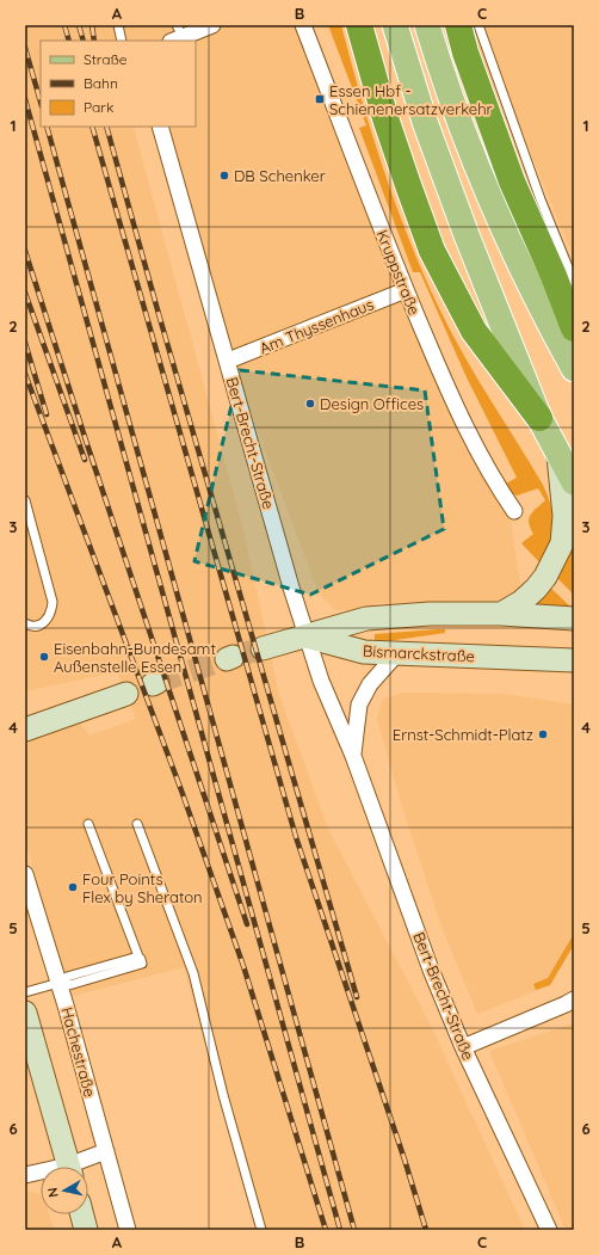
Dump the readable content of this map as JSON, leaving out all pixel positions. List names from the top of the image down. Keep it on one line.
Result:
{"streets":{"main road":["Bismarckstraße"],"street":["Kruppstraße","Am Thyssenhaus","Bert-Brecht-Straße","Hachestraße"]},"crossings":[["Kruppstraße","Am Thyssenhaus"],["Am Thyssenhaus","Bert-Brecht-Straße"],["Bert-Brecht-Straße","Bismarckstraße"]],"places":{"transit":["Essen Hbf - Schienenersatzverkehr"],"other":["DB Schenker","Design Offices","Eisenbahn-Bundesamt Außenstelle Essen","Ernst-Schmidt-Platz","Four Points Flex by Sheraton"]},"legend":["Straße","Bahn","Park"],"north":"left","grid":{"columns":["A","B","C"],"rows":["1","2","3","4","5","6"]}}
